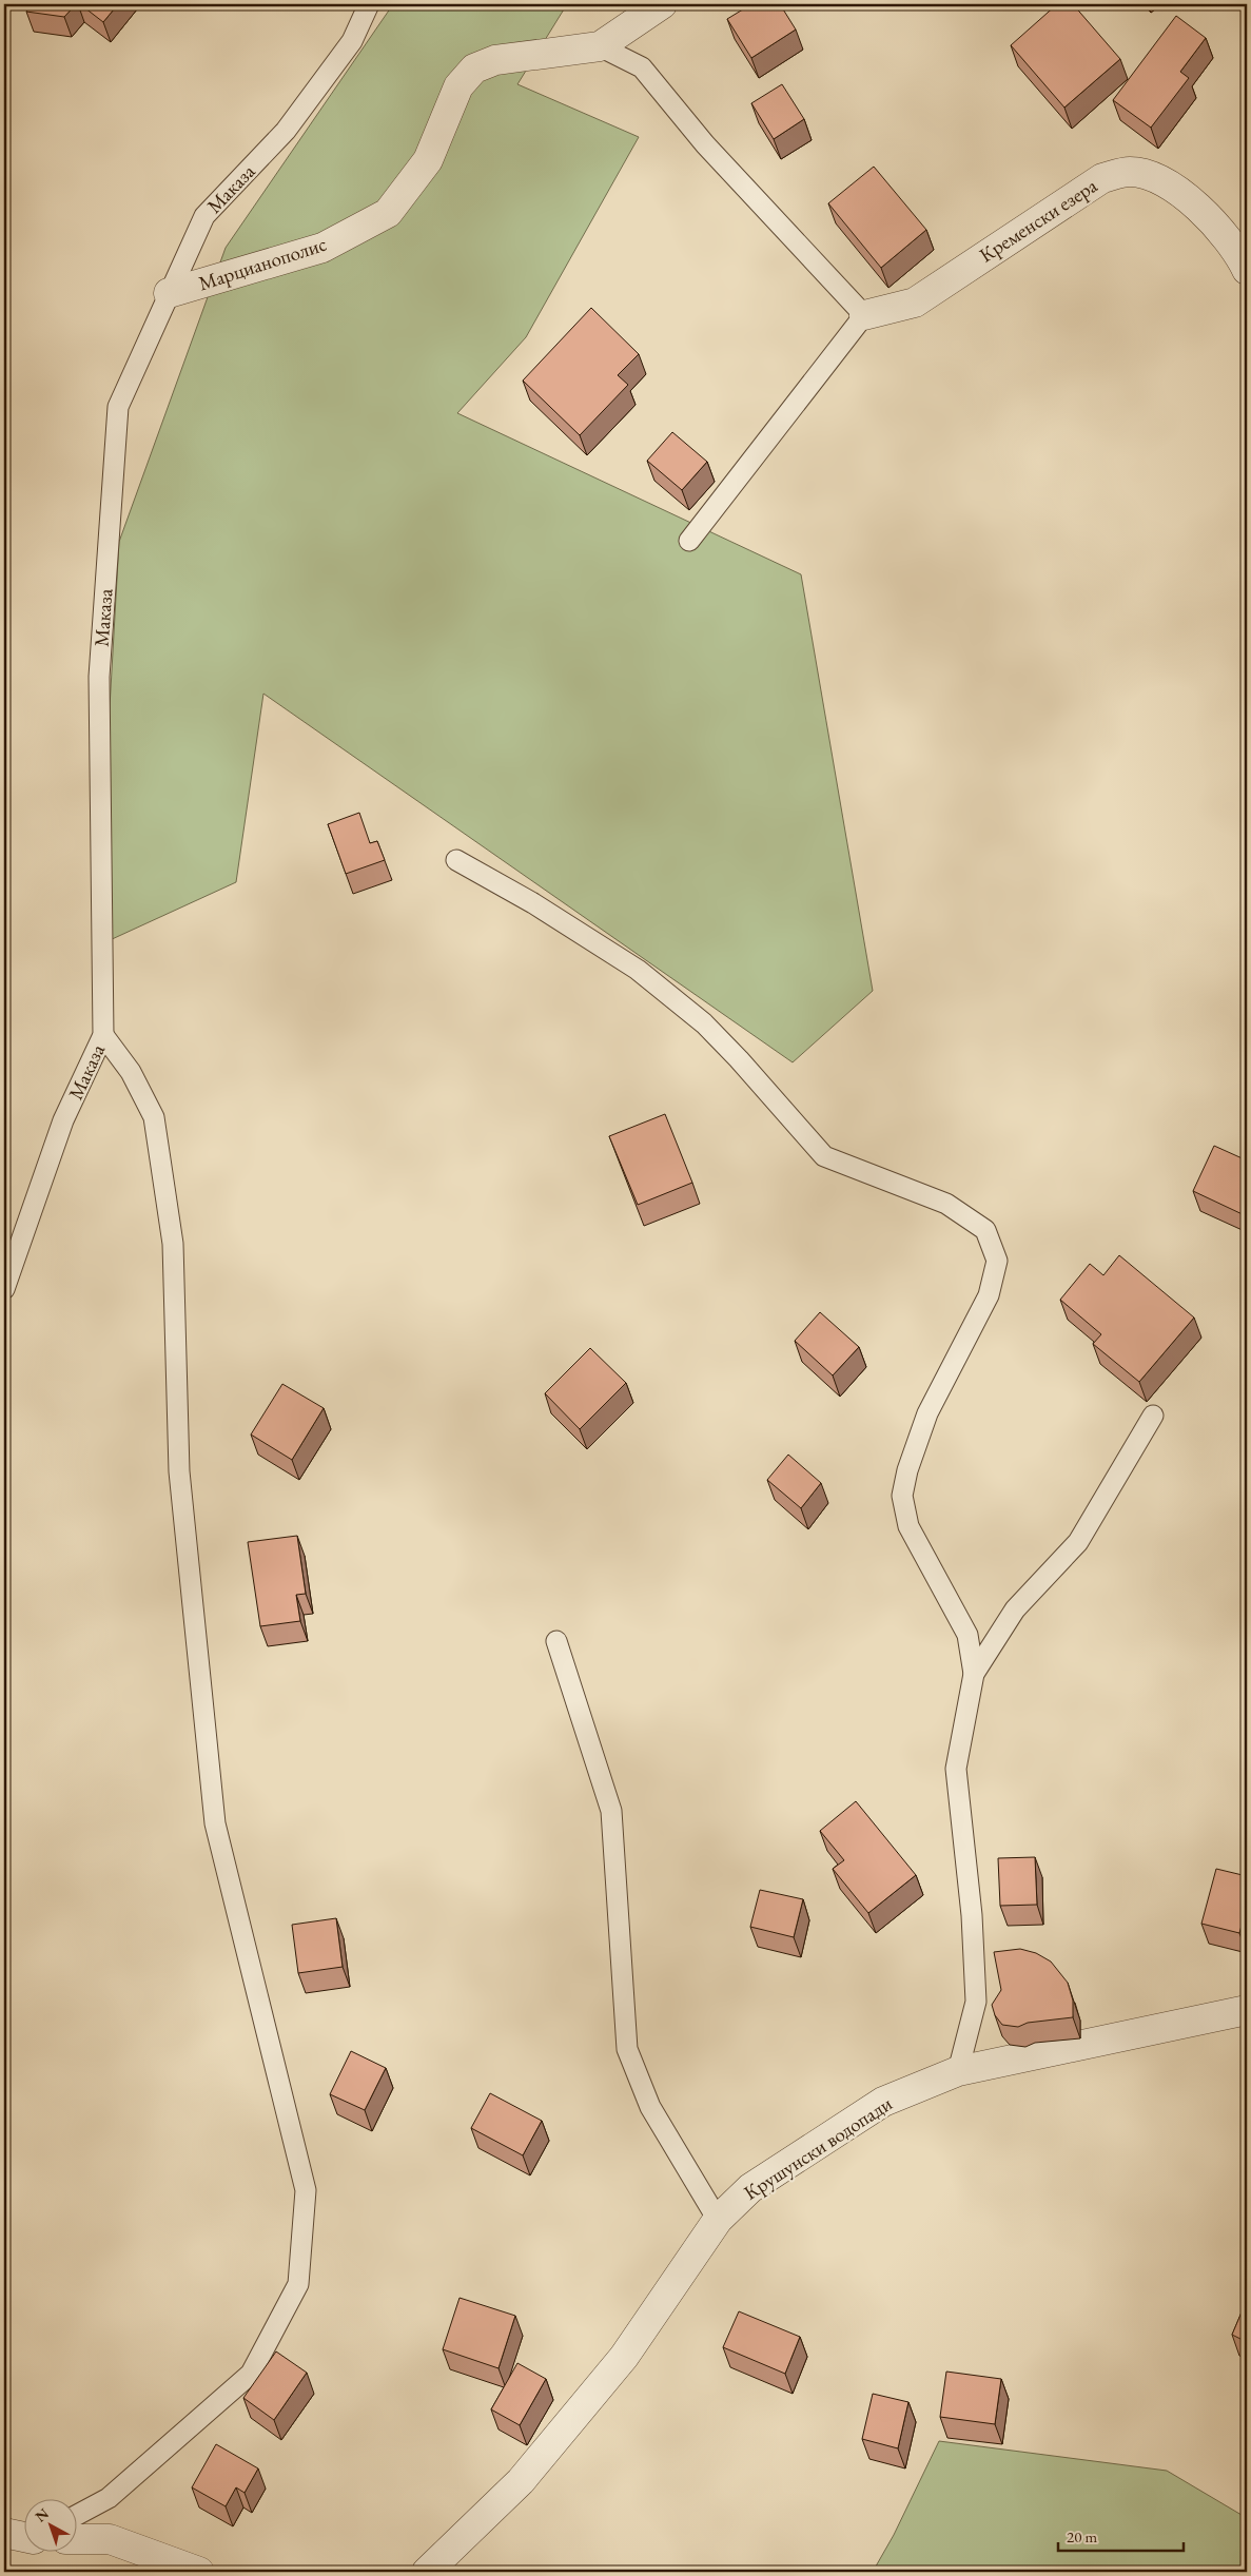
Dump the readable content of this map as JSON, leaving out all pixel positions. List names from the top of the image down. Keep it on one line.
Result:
{"streets":{"street":["Кременски езера","Марцианополис","Крушунски водопади"],"lane":["Маказа"]},"crossings":[["Маказа","Марцианополис"]],"scale_bar":"20 m","north":"top left"}
